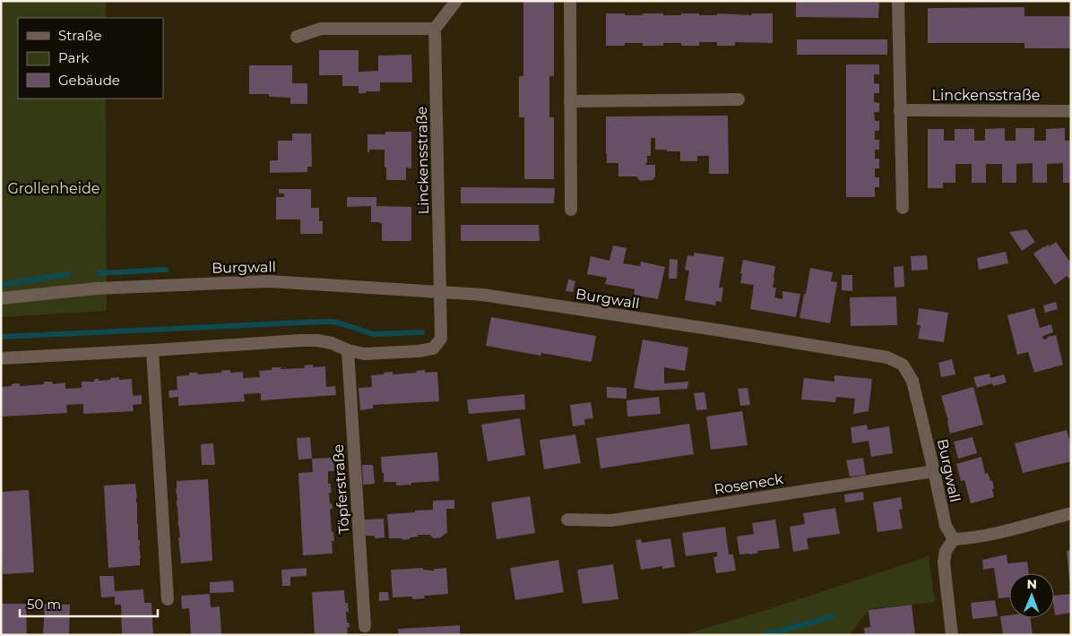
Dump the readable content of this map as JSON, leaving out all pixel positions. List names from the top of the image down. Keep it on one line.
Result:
{"streets":{"street":["Linckensstraße","Burgwall","Roseneck","Töpferstraße"]},"crossings":[["Linckensstraße","Burgwall"],["Burgwall","Roseneck"]],"parks":["Grollenheide"],"legend":["Straße","Park","Gebäude"],"scale_bar":"50 m","north":"top"}
